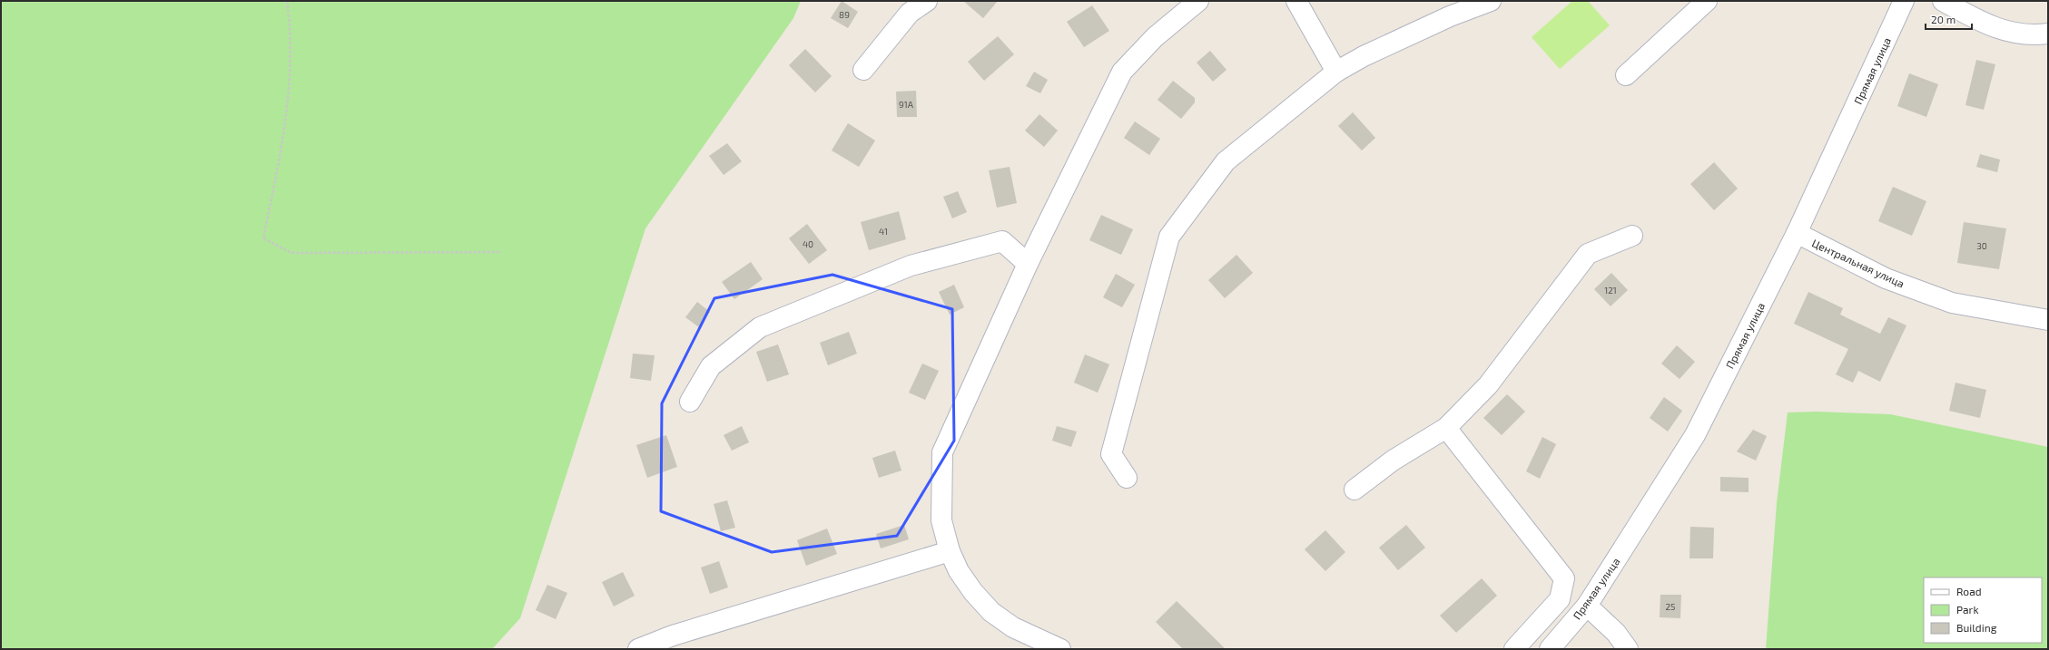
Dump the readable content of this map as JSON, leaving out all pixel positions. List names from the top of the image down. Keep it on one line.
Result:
{"streets":{"street":["Прямая улица","Центральная улица"]},"crossings":[["Прямая улица","Центральная улица"]],"house_numbers":["89","91А","41","40","30","121","25"],"legend":["Road","Park","Building"],"scale_bar":"20 m"}
